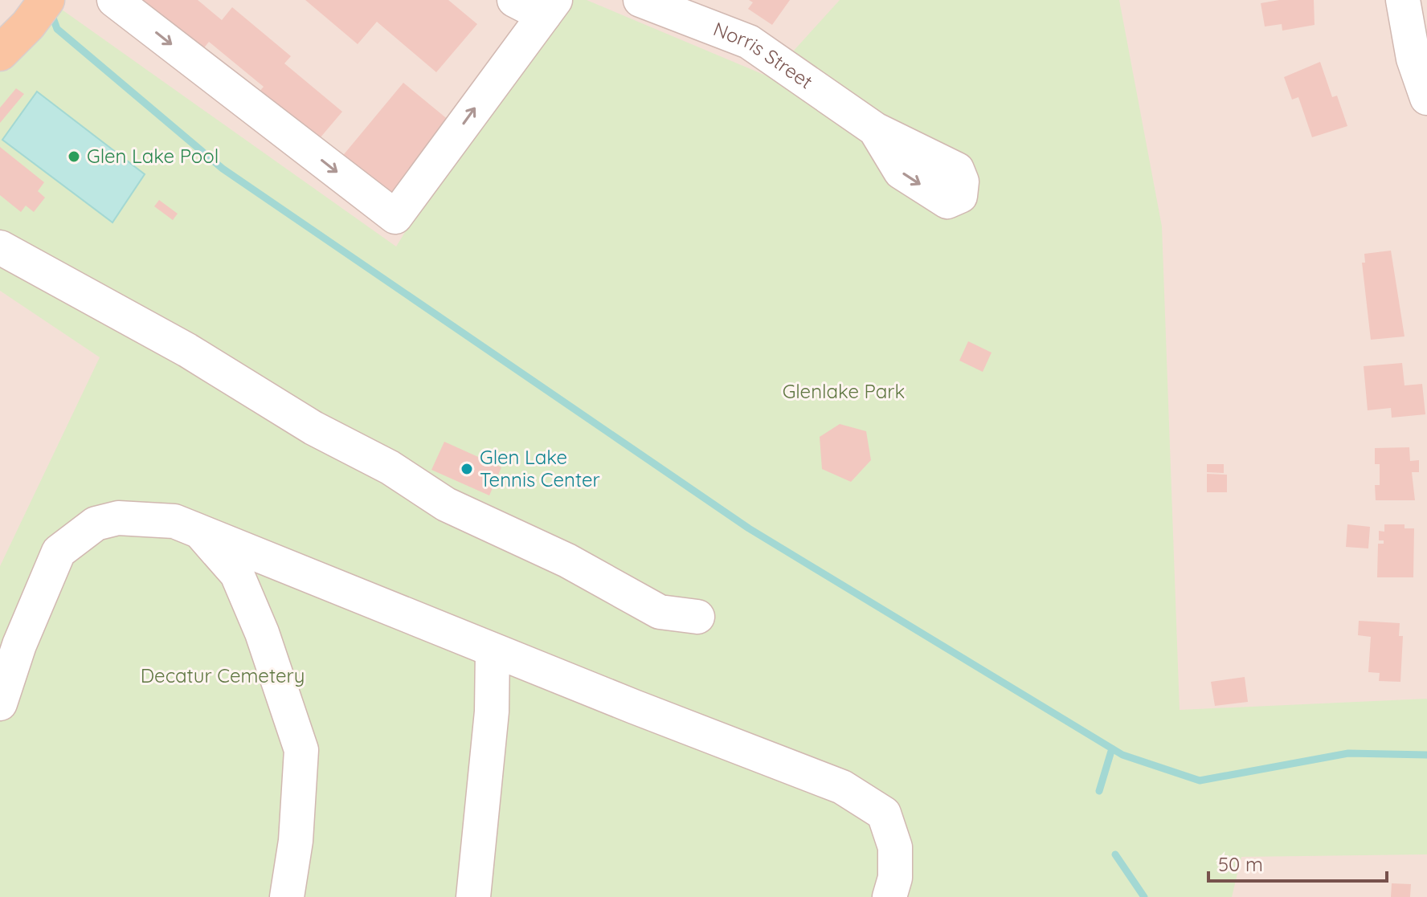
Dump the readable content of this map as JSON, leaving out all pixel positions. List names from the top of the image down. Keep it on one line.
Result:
{"streets":{"street":["Norris Street"]},"parks":["Glenlake Park","Decatur Cemetery"],"places":["Glen Lake Pool","Glen Lake Tennis Center"],"scale_bar":"50 m"}
